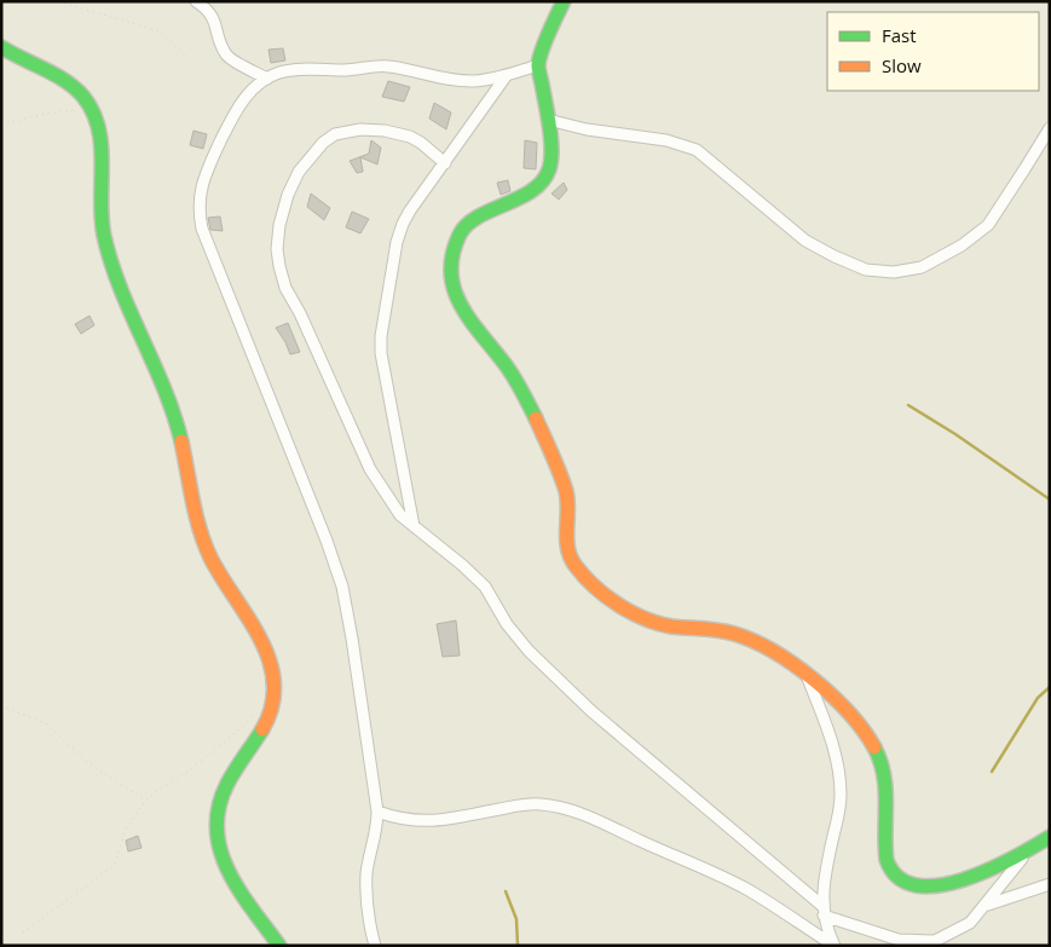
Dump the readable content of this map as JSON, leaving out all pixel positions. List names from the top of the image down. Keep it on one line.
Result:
{"legend":["Fast","Slow"]}
